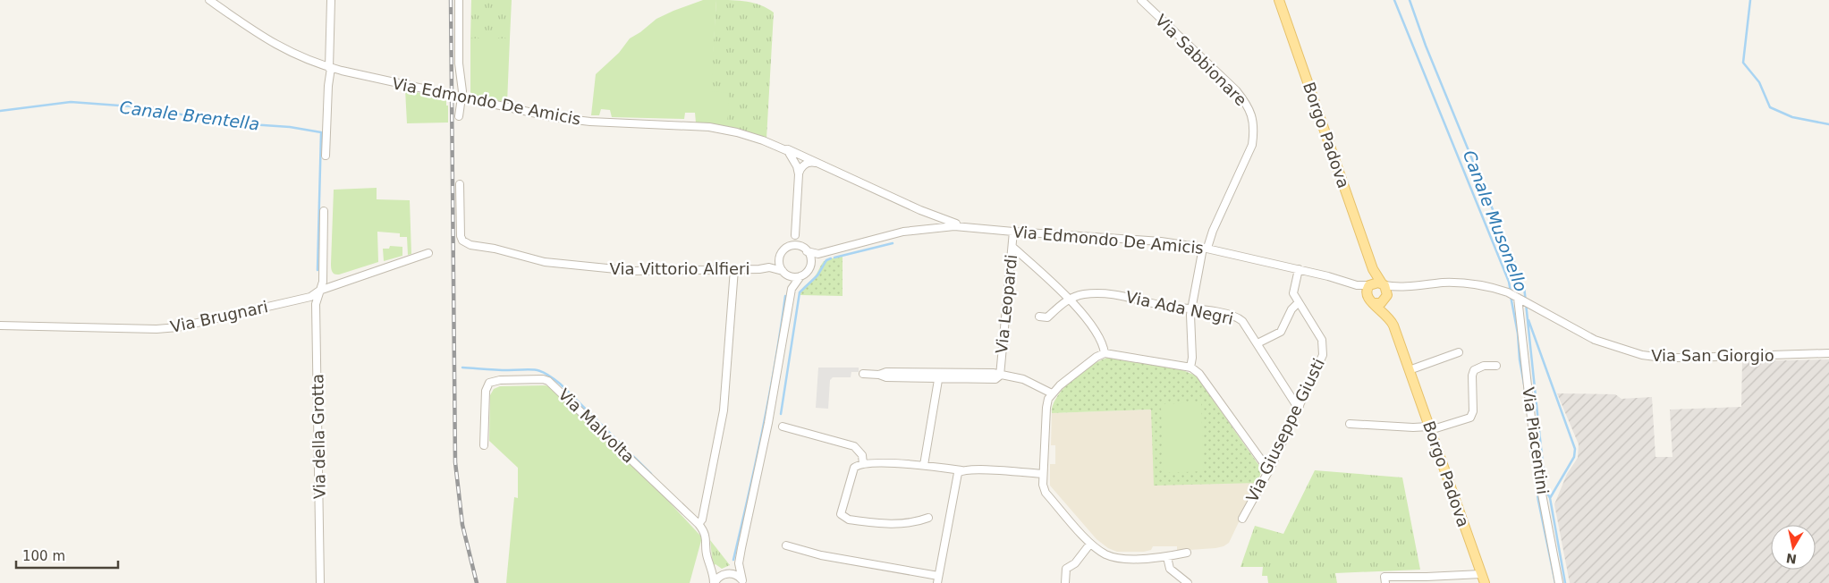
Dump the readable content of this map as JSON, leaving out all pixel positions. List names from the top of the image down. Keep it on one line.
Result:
{"streets":{"main road":["Borgo Padova"],"street":["Via Sabbionare","Via Edmondo De Amicis","Via Vittorio Alfieri","Via Leopardi","Via Ada Negri","Via Brugnari","Via San Giorgio","Via Malvolta","Via Giuseppe Giusti","Via della Grotta","Via Piacentini"]},"crossings":[["Via Sabbionare","Via Edmondo De Amicis"],["Via Sabbionare","Via Ada Negri"],["Via Edmondo De Amicis","Borgo Padova"],["Via Edmondo De Amicis","Via Leopardi"],["Via Edmondo De Amicis","Via San Giorgio"],["Via Edmondo De Amicis","Via Giuseppe Giusti"],["Borgo Padova","Via San Giorgio"],["Via Ada Negri","Via Giuseppe Giusti"],["Via Brugnari","Via della Grotta"],["Via San Giorgio","Via Piacentini"]],"water":["Canale Brentella","Canale Musonello"],"scale_bar":"100 m","north":"bottom"}
